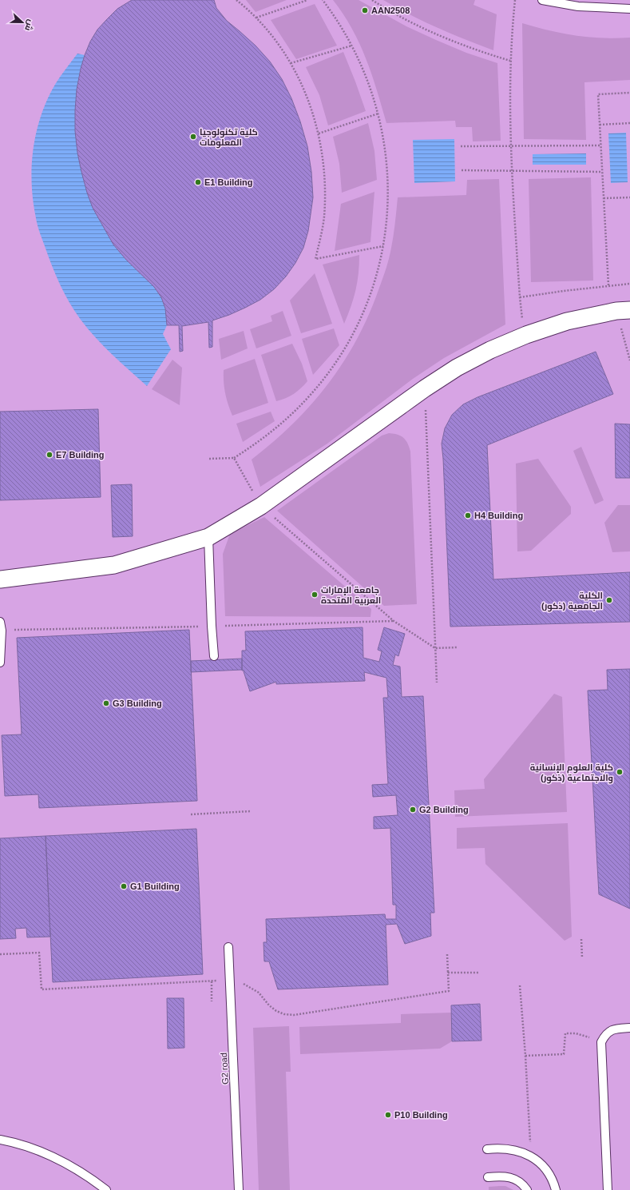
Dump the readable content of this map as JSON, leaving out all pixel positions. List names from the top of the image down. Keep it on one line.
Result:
{"streets":{"lane":["G2 road"]},"places":["AAN2508","كلية تكنولوجيا المعلومات","E1 Building","E7 Building","H4 Building","جامعة الإمارات العربية المتحدة","الكلية الجامعية (ذكور)","G3 Building","كلية العلوم الإنسانية والاجتماعية (ذكور)","G2 Building","G1 Building","P10 Building"],"north":"right"}
